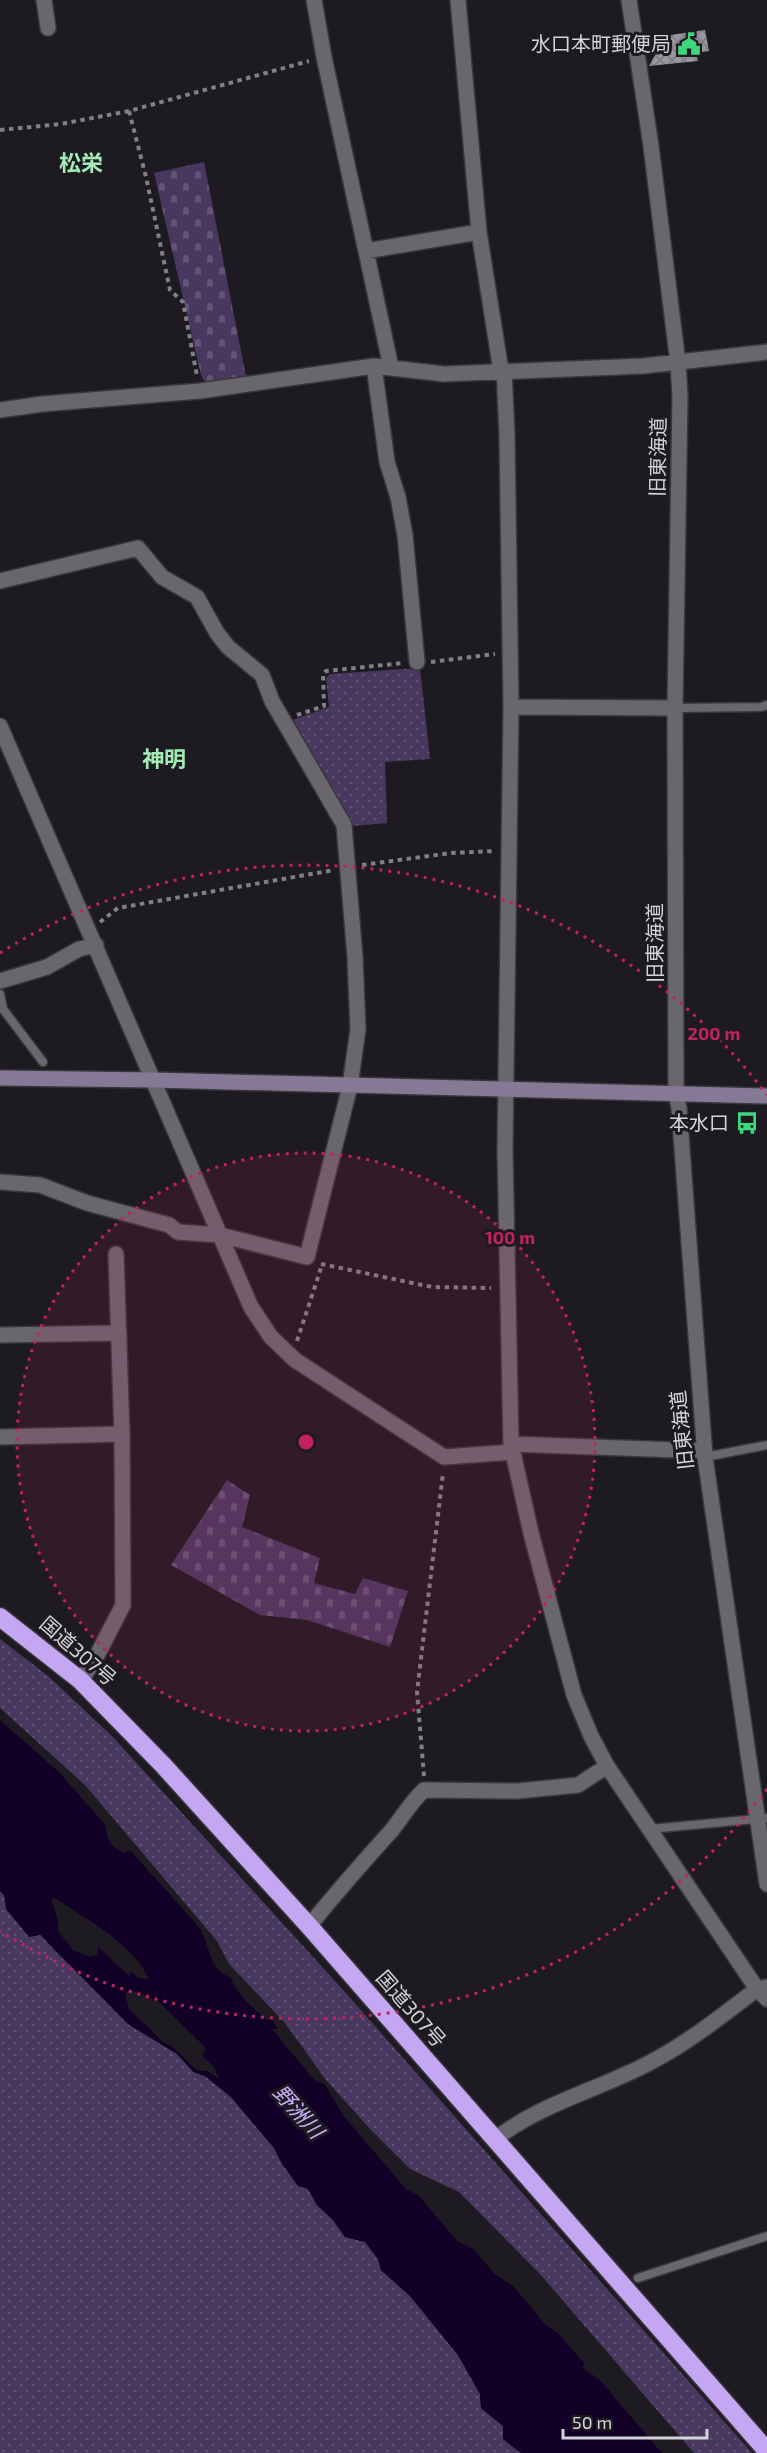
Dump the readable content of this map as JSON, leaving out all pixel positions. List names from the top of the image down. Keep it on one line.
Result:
{"streets":{"highway":["国道307号"],"street":["旧東海道"]},"districts":["松栄","神明"],"water":["野洲川"],"places":{"public building":["水口本町郵便局"],"bus stop":["本水口"]},"scale_bar":"50 m","rings":["200 m","100 m"]}
